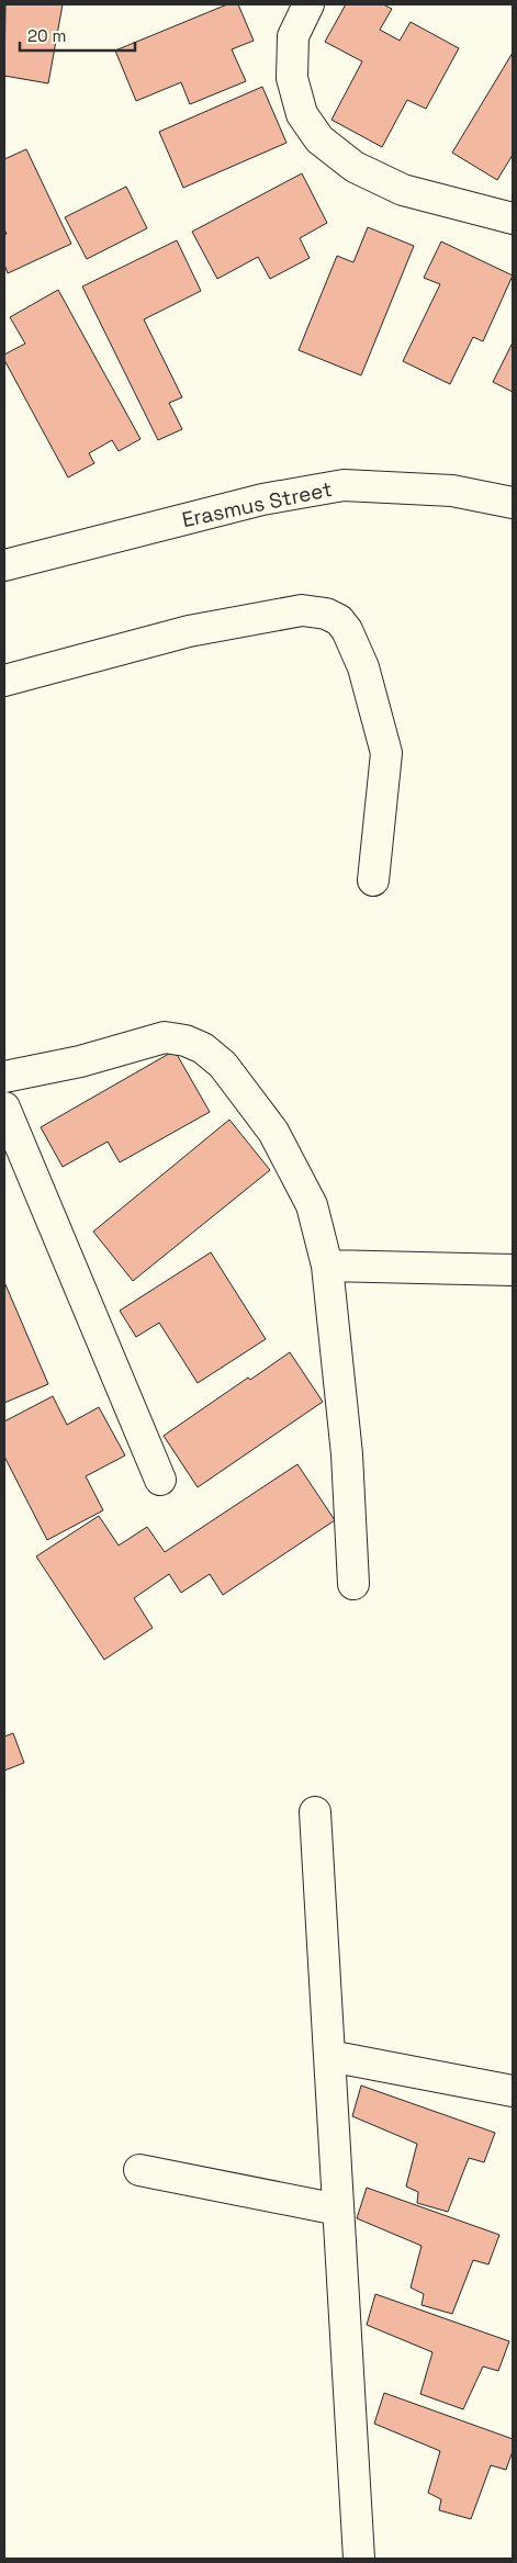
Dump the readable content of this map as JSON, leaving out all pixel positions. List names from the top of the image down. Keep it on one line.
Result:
{"streets":{"street":["Erasmus Street"]},"scale_bar":"20 m"}
